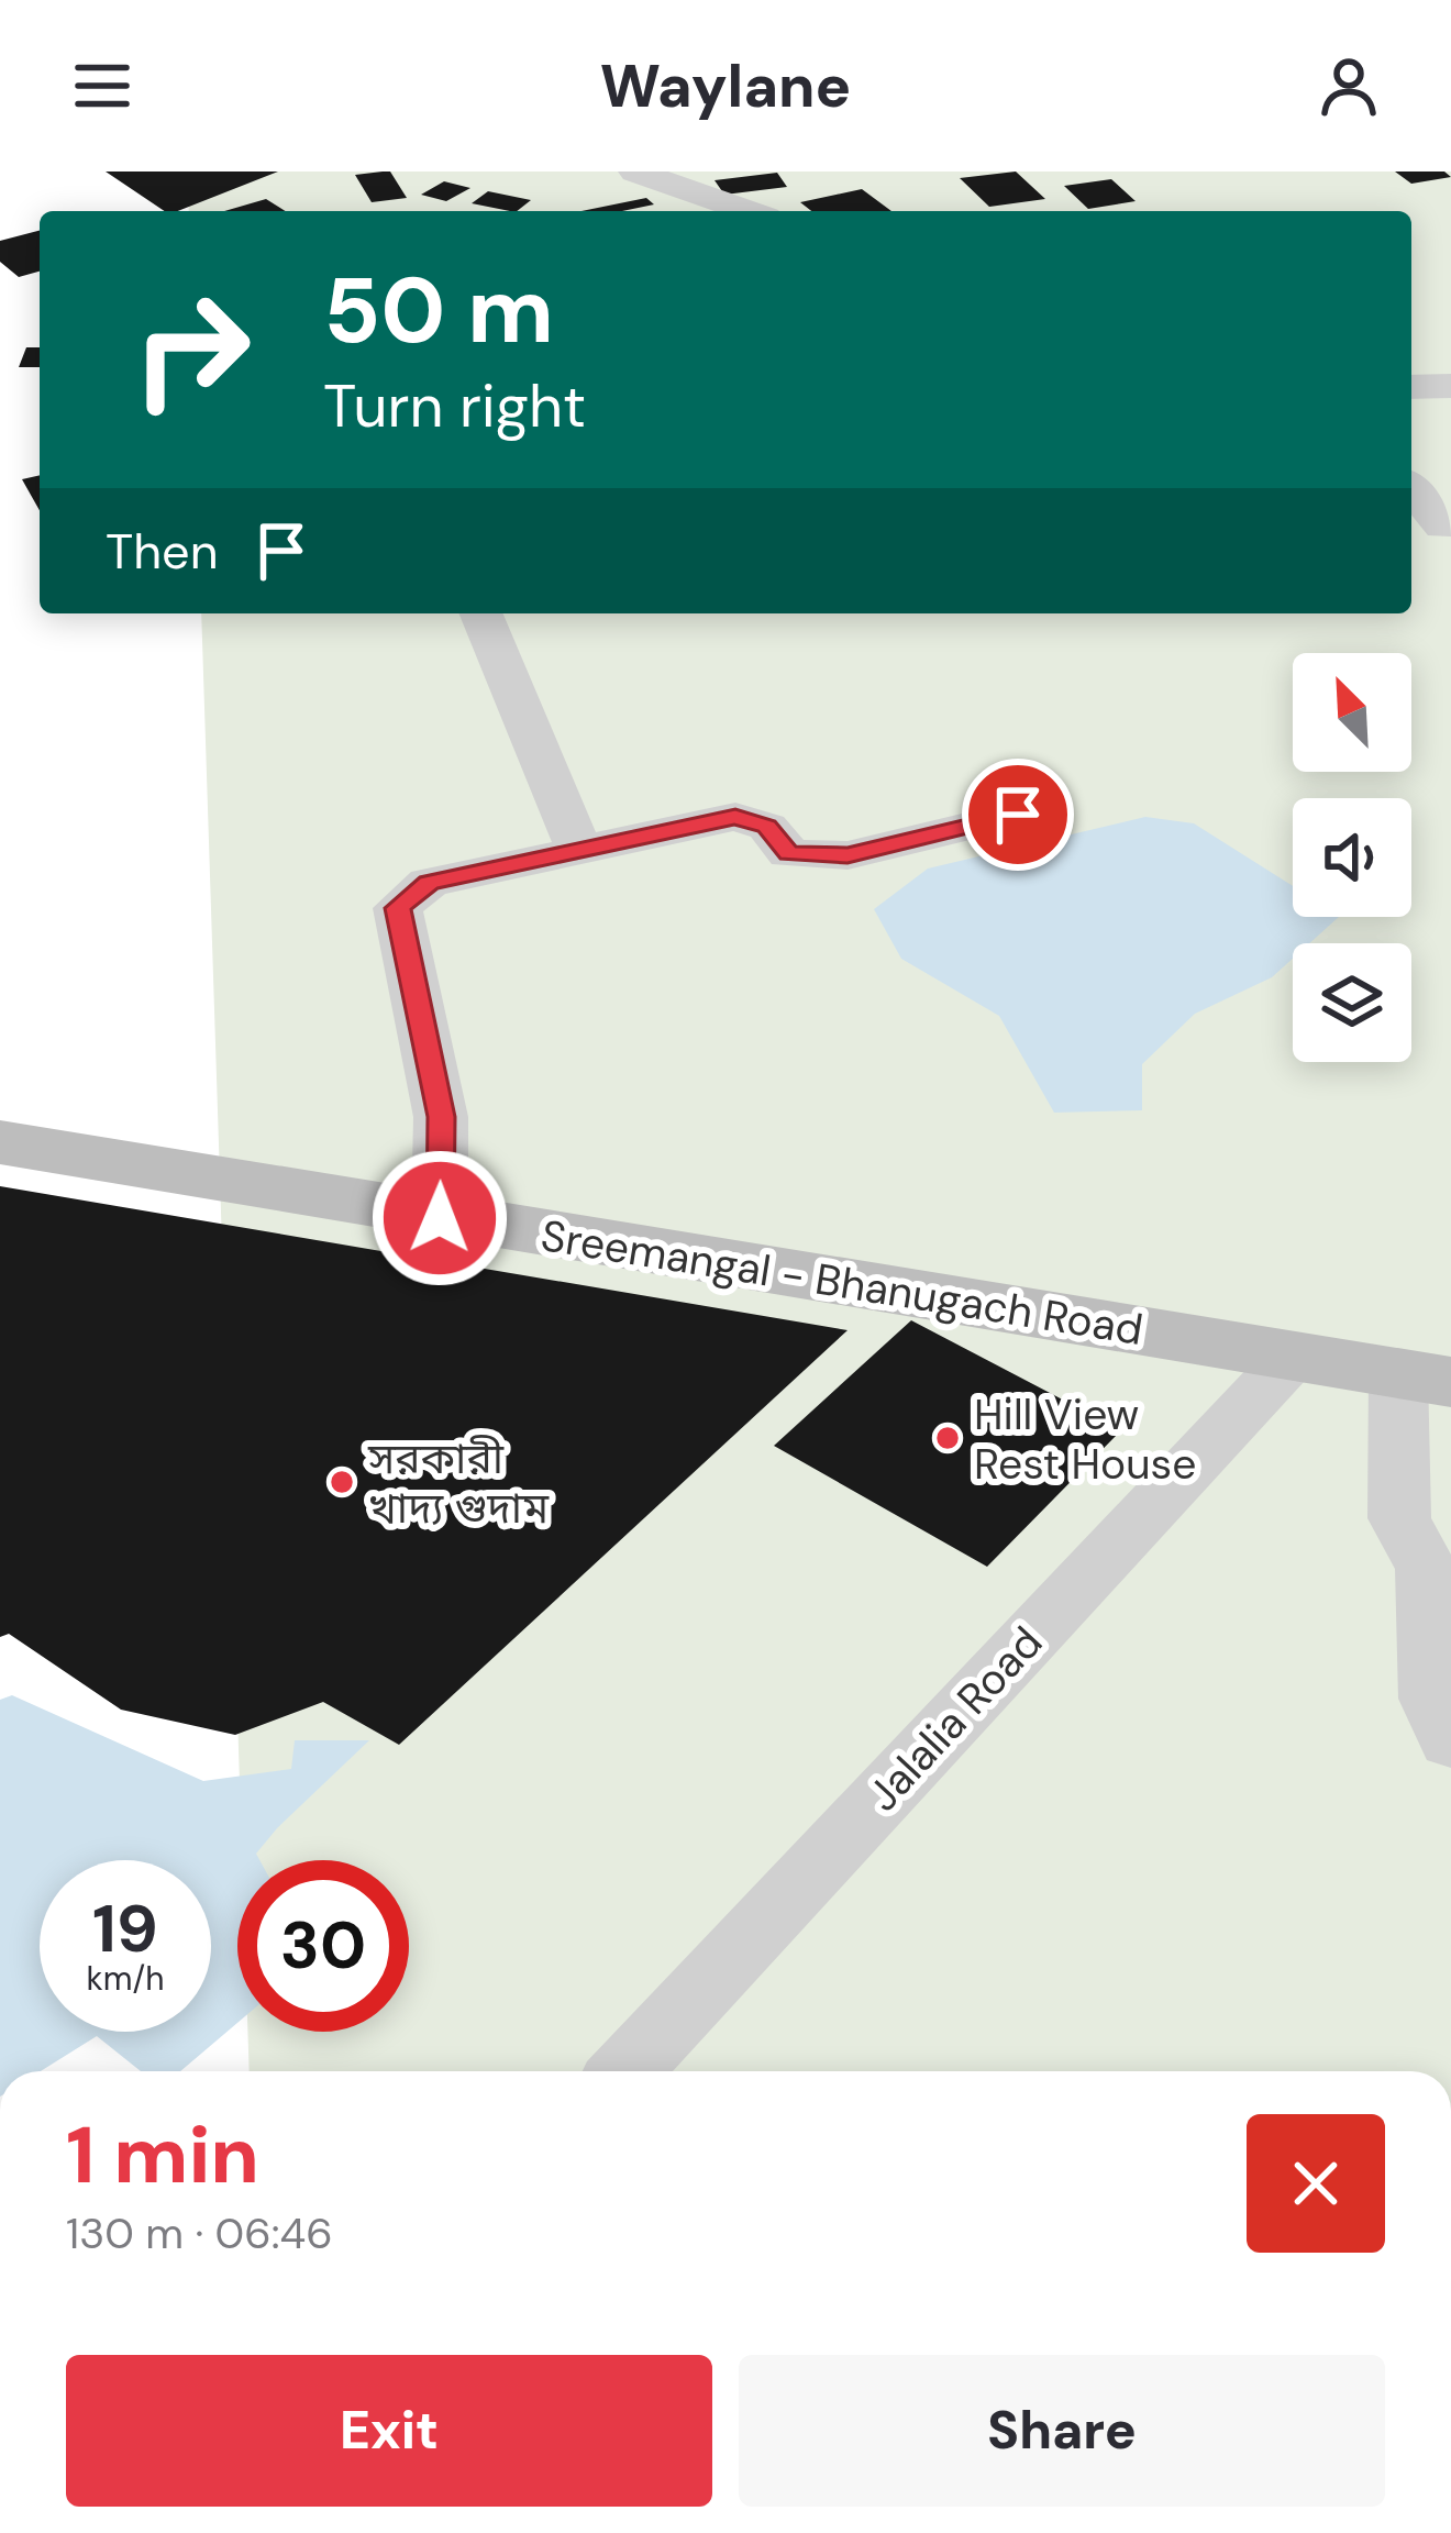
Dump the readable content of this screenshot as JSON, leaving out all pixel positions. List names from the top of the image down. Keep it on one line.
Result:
{"streets":{"main road":["Sreemangal - Bhanugach Road"],"street":["Jalalia Road"]},"crossings":[["Sreemangal - Bhanugach Road","Jalalia Road"]],"places":["Hill View Rest House","সরকারী খাদ্য গুদাম"],"north":"top left","page":{"header":"Waylane","turn":["50 m","Turn right"],"then":"Then","speed":"19 km/h","limit":"30","heading":["1 min","130 m · 06:46"],"buttons":["Exit","Share"]}}
